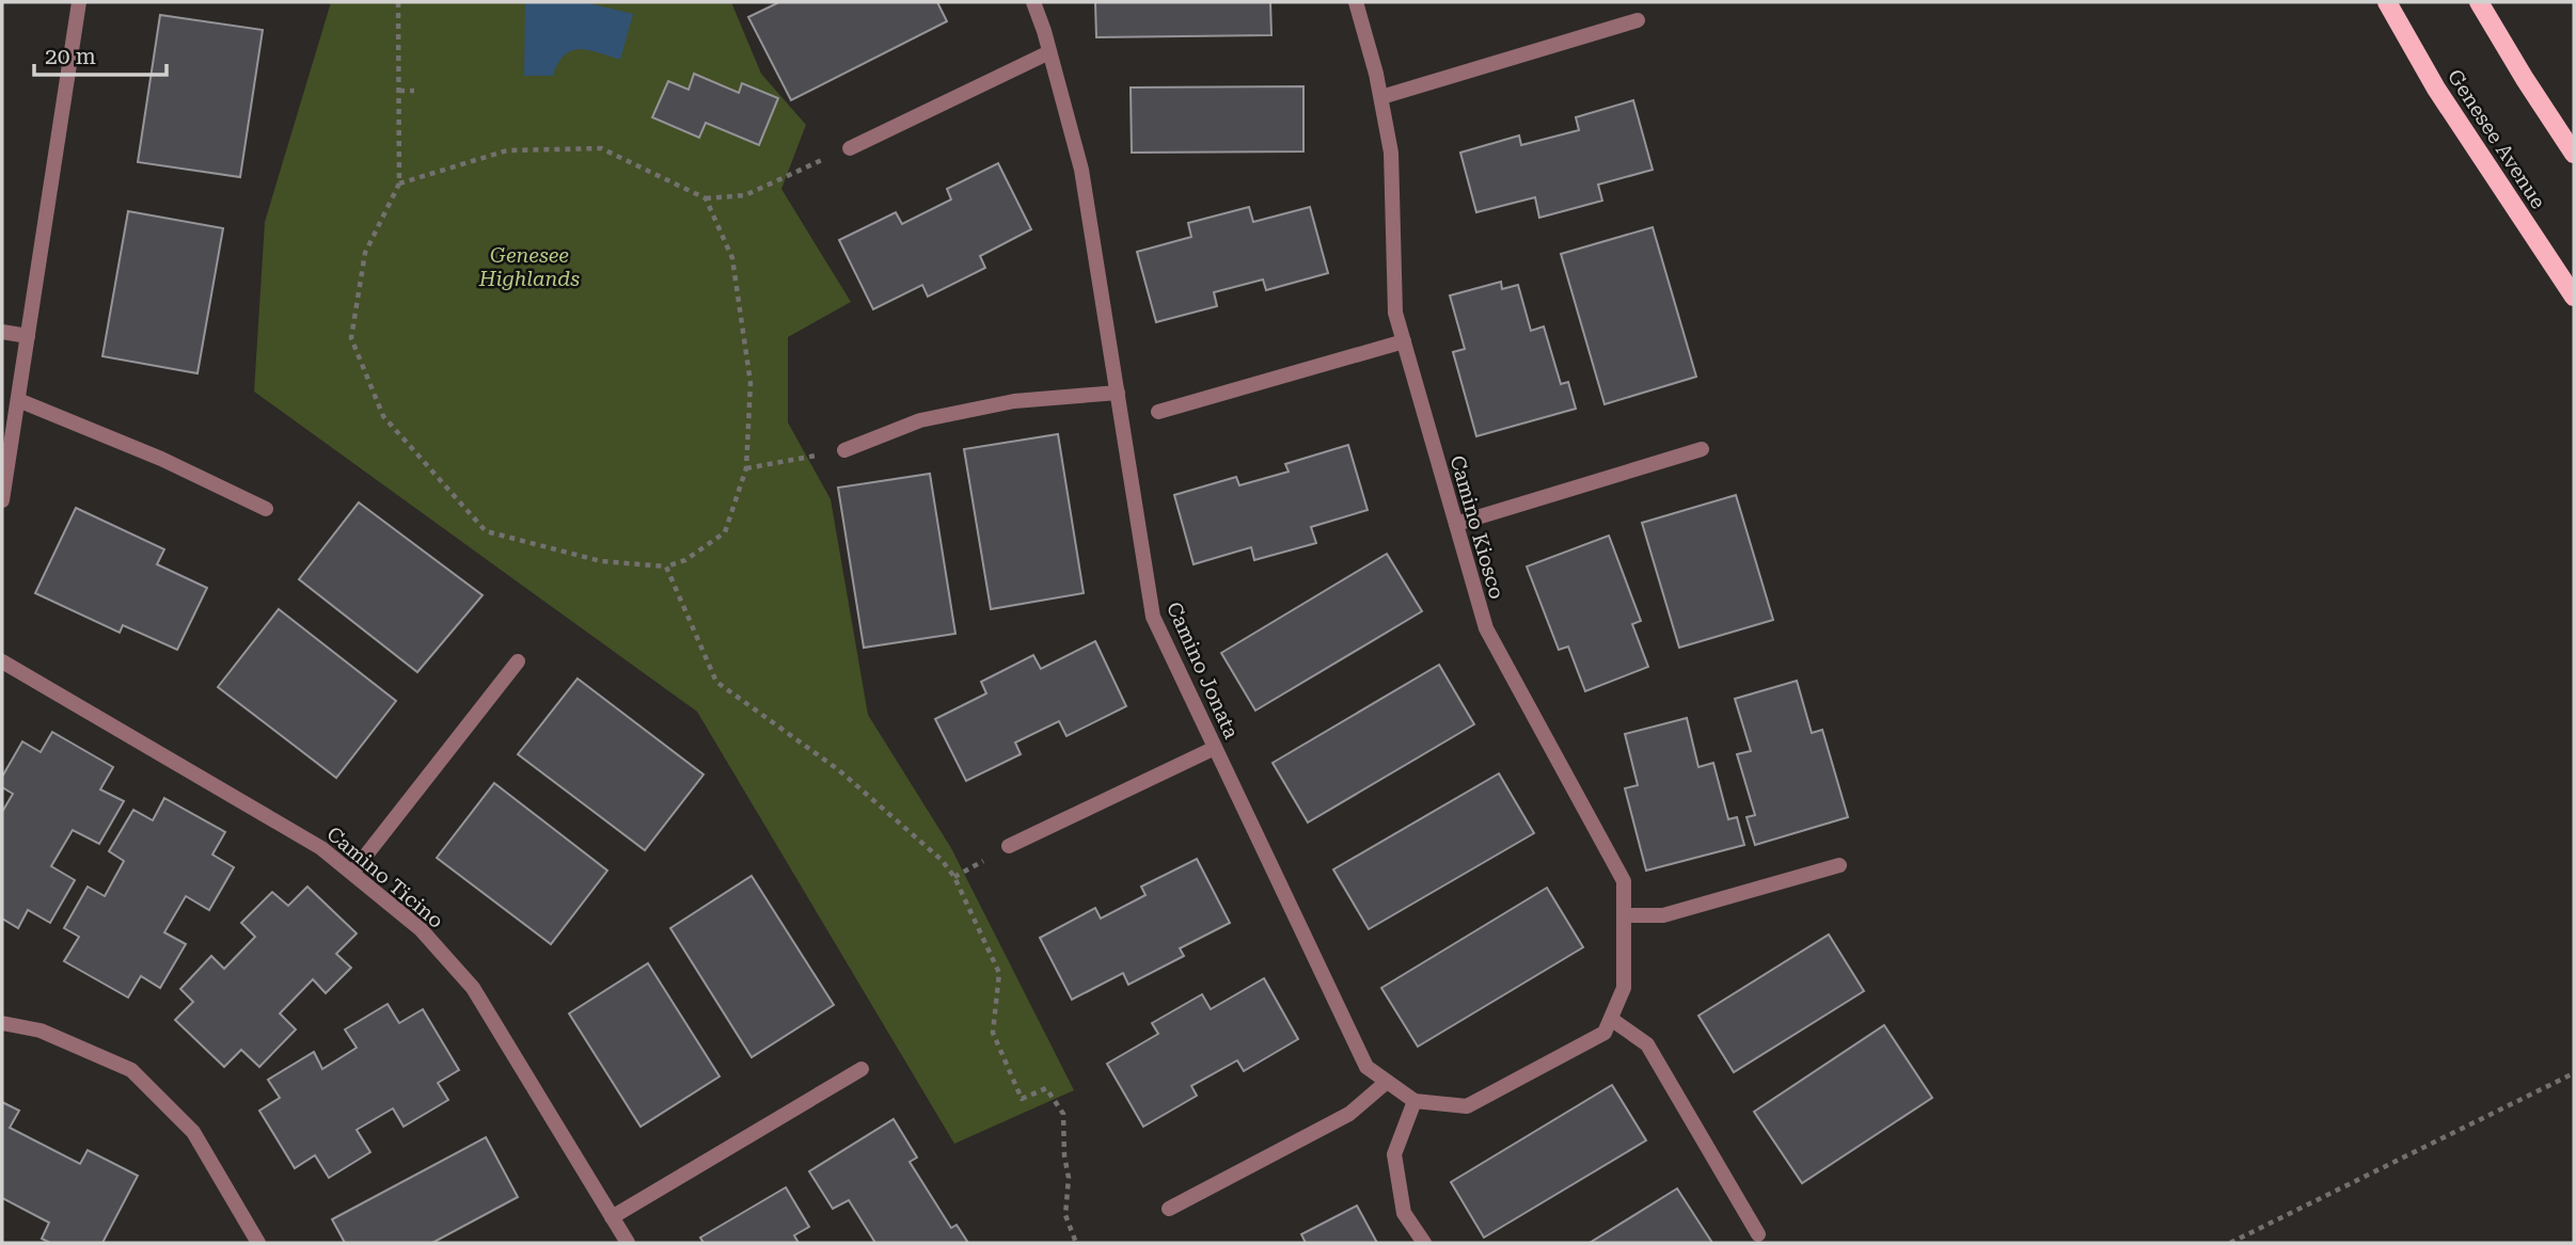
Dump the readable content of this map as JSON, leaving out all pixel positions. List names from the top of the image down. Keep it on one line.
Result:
{"streets":{"main road":["Genesee Avenue"],"street":["Camino Kiosco","Camino Jonata","Camino Ticino"]},"crossings":[["Camino Kiosco","Camino Jonata"]],"parks":["Genesee Highlands"],"scale_bar":"20 m"}
